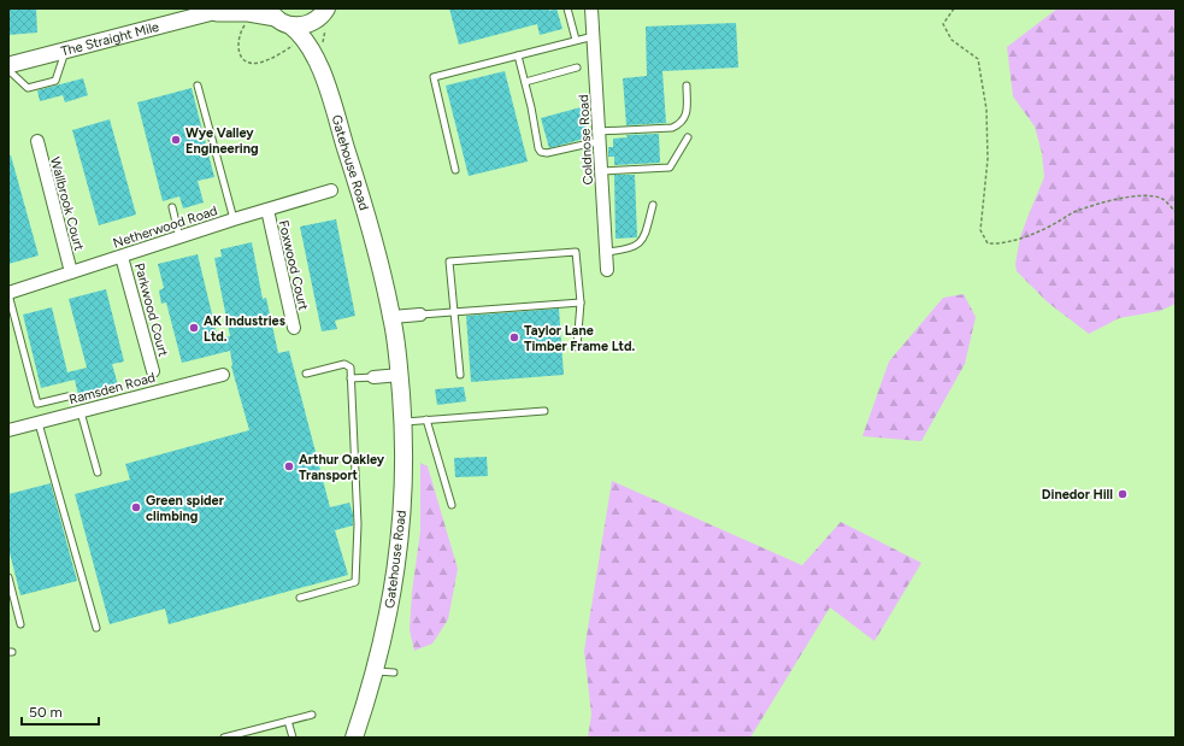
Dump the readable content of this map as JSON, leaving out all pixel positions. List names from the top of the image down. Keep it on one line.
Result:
{"streets":{"main road":["Gatehouse Road"],"street":["The Straight Mile","Coldnose Road","Wallbrook Court","Netherwood Road","Foxwood Court","Parkwood Court","Ramsden Road"]},"crossings":[["The Straight Mile","Gatehouse Road"],["Wallbrook Court","Netherwood Road"],["Netherwood Road","Foxwood Court"],["Netherwood Road","Parkwood Court"]],"places":["Wye Valley Engineering","AK Industries Ltd.","Taylor Lane Timber Frame Ltd.","Arthur Oakley Transport","Dinedor Hill","Green spider climbing"],"scale_bar":"50 m"}
